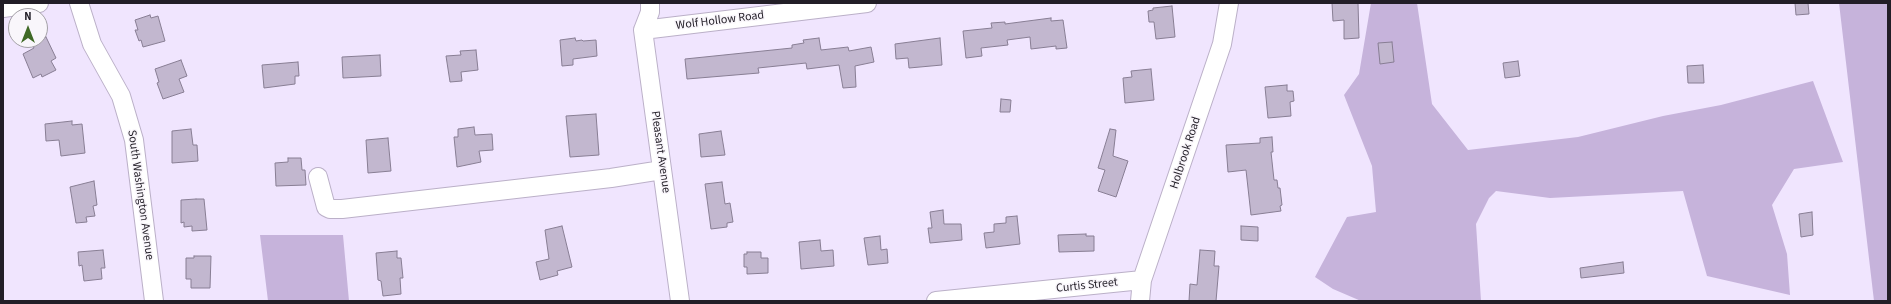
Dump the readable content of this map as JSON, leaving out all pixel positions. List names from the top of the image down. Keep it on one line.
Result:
{"streets":{"street":["Wolf Hollow Road","Pleasant Avenue","Holbrook Road","South Washington Avenue","Curtis Street"]},"crossings":[["Wolf Hollow Road","Pleasant Avenue"],["Holbrook Road","Curtis Street"]],"north":"top"}
